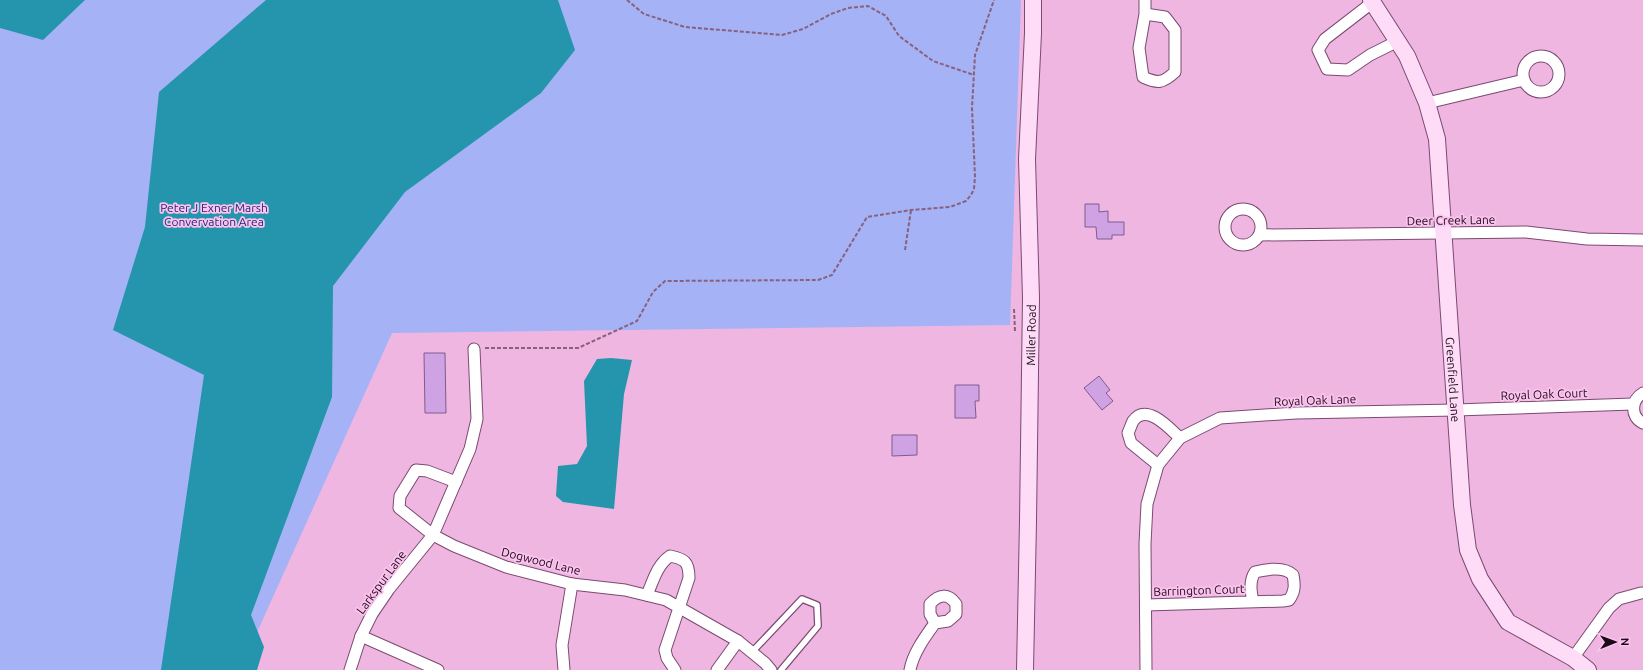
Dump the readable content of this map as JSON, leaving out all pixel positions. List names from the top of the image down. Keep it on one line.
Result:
{"streets":{"street":["Deer Creek Lane","Miller Road","Greenfield Lane","Royal Oak Court","Royal Oak Lane","Dogwood Lane","Larkspur Lane","Barrington Court"]},"crossings":[["Deer Creek Lane","Greenfield Lane"],["Greenfield Lane","Royal Oak Court"],["Greenfield Lane","Royal Oak Lane"],["Royal Oak Court","Royal Oak Lane"],["Royal Oak Lane","Barrington Court"],["Dogwood Lane","Larkspur Lane"]],"parks":["Peter J Exner Marsh Convervation Area"],"north":"right"}
